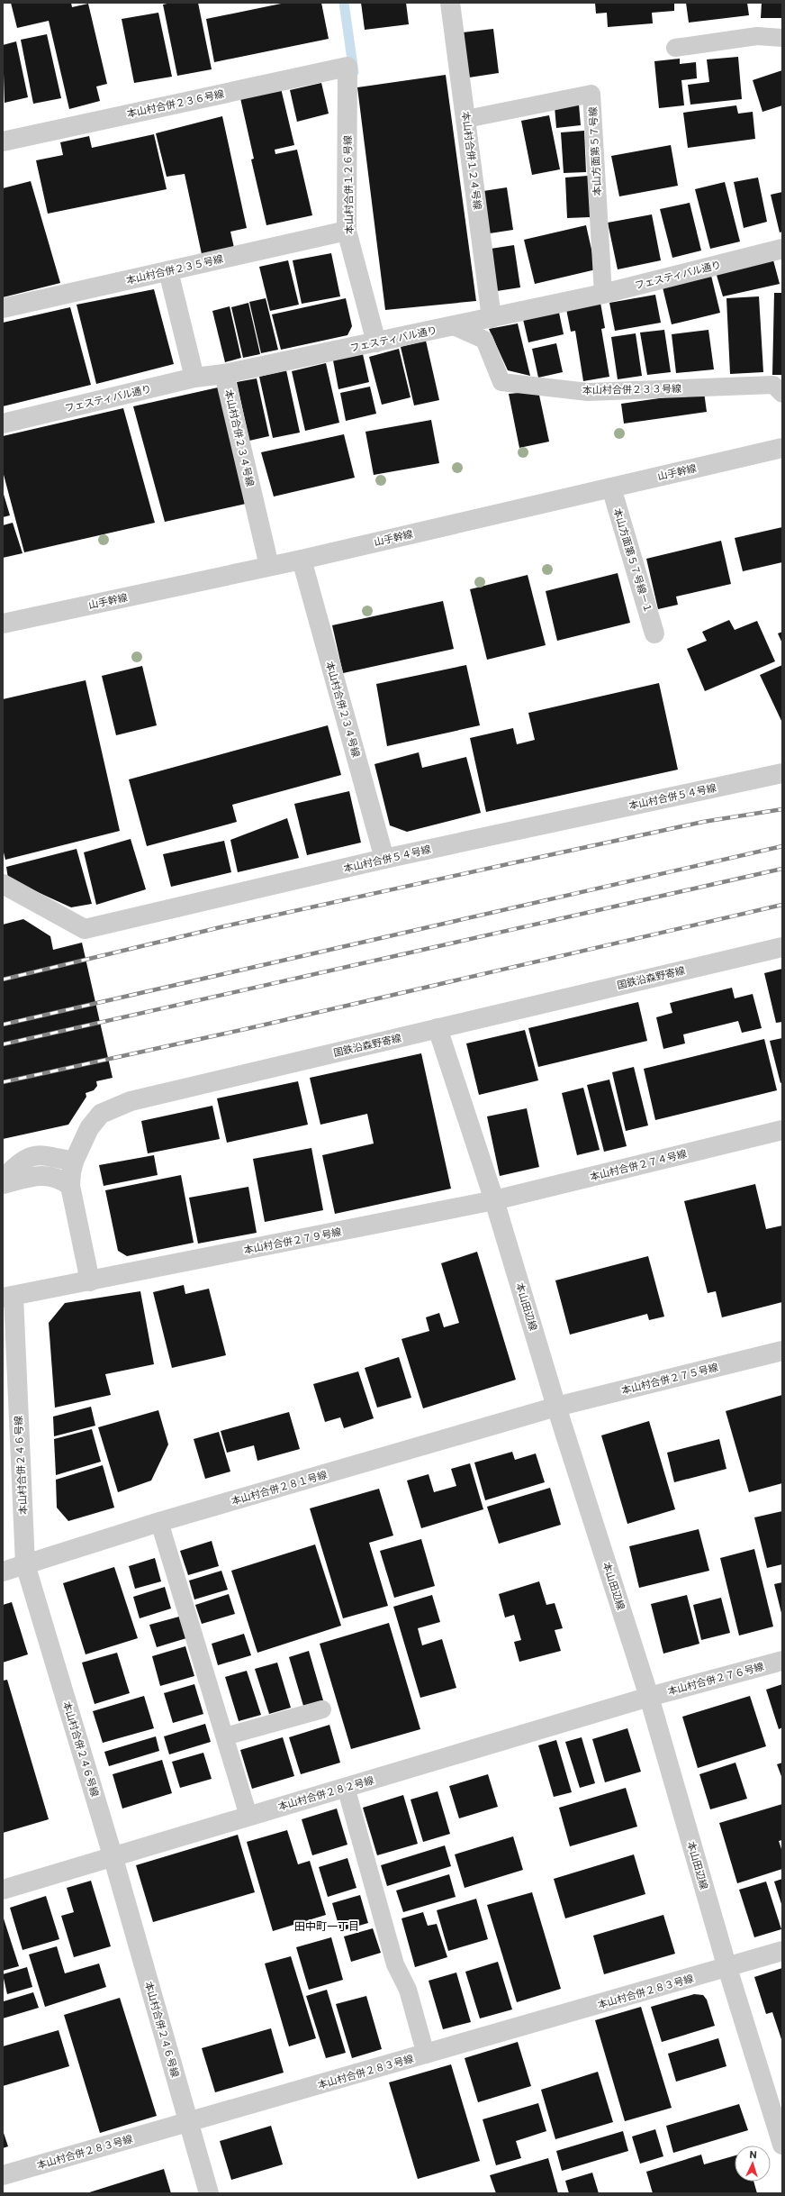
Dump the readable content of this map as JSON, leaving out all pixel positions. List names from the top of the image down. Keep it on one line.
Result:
{"streets":{"street":["本山村合併２３６号線","本山村合併１２４号線","本山村合併１２６号線","本山村合併２３５号線","フェスティバル通り","本山村合併２３４号線","山手幹線","本山方面第５７号線－１","本山村合併５４号線","国鉄沿森野寄線","本山村合併２７４号線","本山村合併２７９号線","本山田辺線","本山村合併２７５号線","本山村合併２４６号線","本山村合併２８１号線","本山村合併２７６号線","本山村合併２８２号線","本山村合併２８３号線"],"lane":["本山方面第５７号線","本山村合併２３３号線"]},"crossings":[["本山村合併２３６号線","本山村合併１２６号線"],["本山方面第５７号線","本山村合併１２４号線"],["本山方面第５７号線","フェスティバル通り"],["本山村合併１２４号線","フェスティバル通り"],["本山村合併１２６号線","本山村合併２３５号線"],["本山村合併１２６号線","フェスティバル通り"],["フェスティバル通り","本山村合併２３３号線"],["フェスティバル通り","本山村合併２３４号線"],["本山村合併２３４号線","山手幹線"],["本山村合併２３４号線","本山村合併５４号線"],["山手幹線","本山方面第５７号線－１"],["国鉄沿森野寄線","本山田辺線"],["本山村合併２７４号線","本山村合併２７９号線"],["本山村合併２７４号線","本山田辺線"],["本山村合併２７９号線","本山田辺線"],["本山村合併２７９号線","本山村合併２４６号線"],["本山田辺線","本山村合併２７５号線"],["本山田辺線","本山村合併２８１号線"],["本山田辺線","本山村合併２７６号線"],["本山田辺線","本山村合併２８２号線"],["本山田辺線","本山村合併２８３号線"],["本山村合併２７５号線","本山村合併２８１号線"],["本山村合併２４６号線","本山村合併２８１号線"],["本山村合併２４６号線","本山村合併２８２号線"],["本山村合併２４６号線","本山村合併２８３号線"],["本山村合併２７６号線","本山村合併２８２号線"]],"districts":["田中町一丁目"],"north":"top"}
